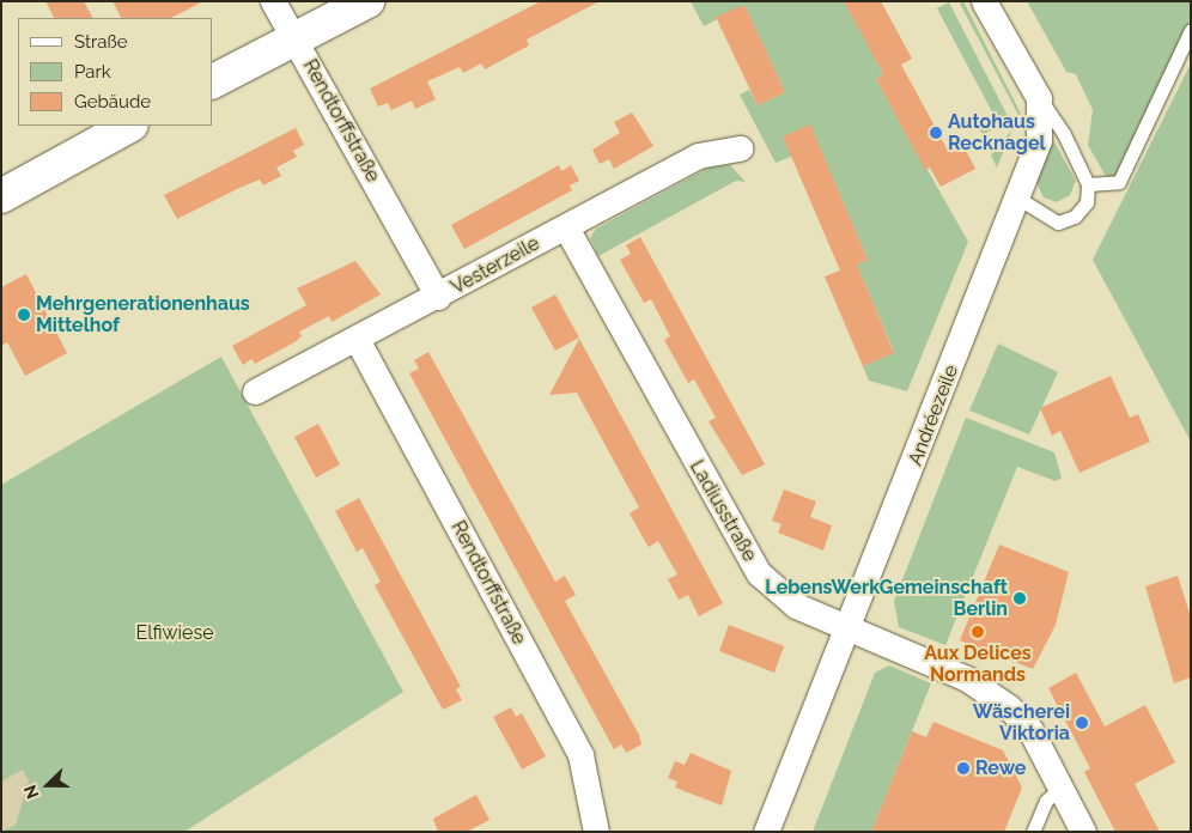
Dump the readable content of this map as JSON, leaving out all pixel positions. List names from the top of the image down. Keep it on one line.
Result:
{"streets":{"street":["Rendtorffstraße","Vesterzeile","Andréezeile","Ladiusstraße"]},"crossings":[["Rendtorffstraße","Vesterzeile"],["Vesterzeile","Ladiusstraße"],["Andréezeile","Ladiusstraße"]],"parks":["Elfiwiese"],"places":["Autohaus Recknagel","Mehrgenerationenhaus Mittelhof","LebensWerkGemeinschaft Berlin","Aux Delices Normands","Wäscherei Viktoria","Rewe"],"legend":["Straße","Park","Gebäude"],"north":"left"}
